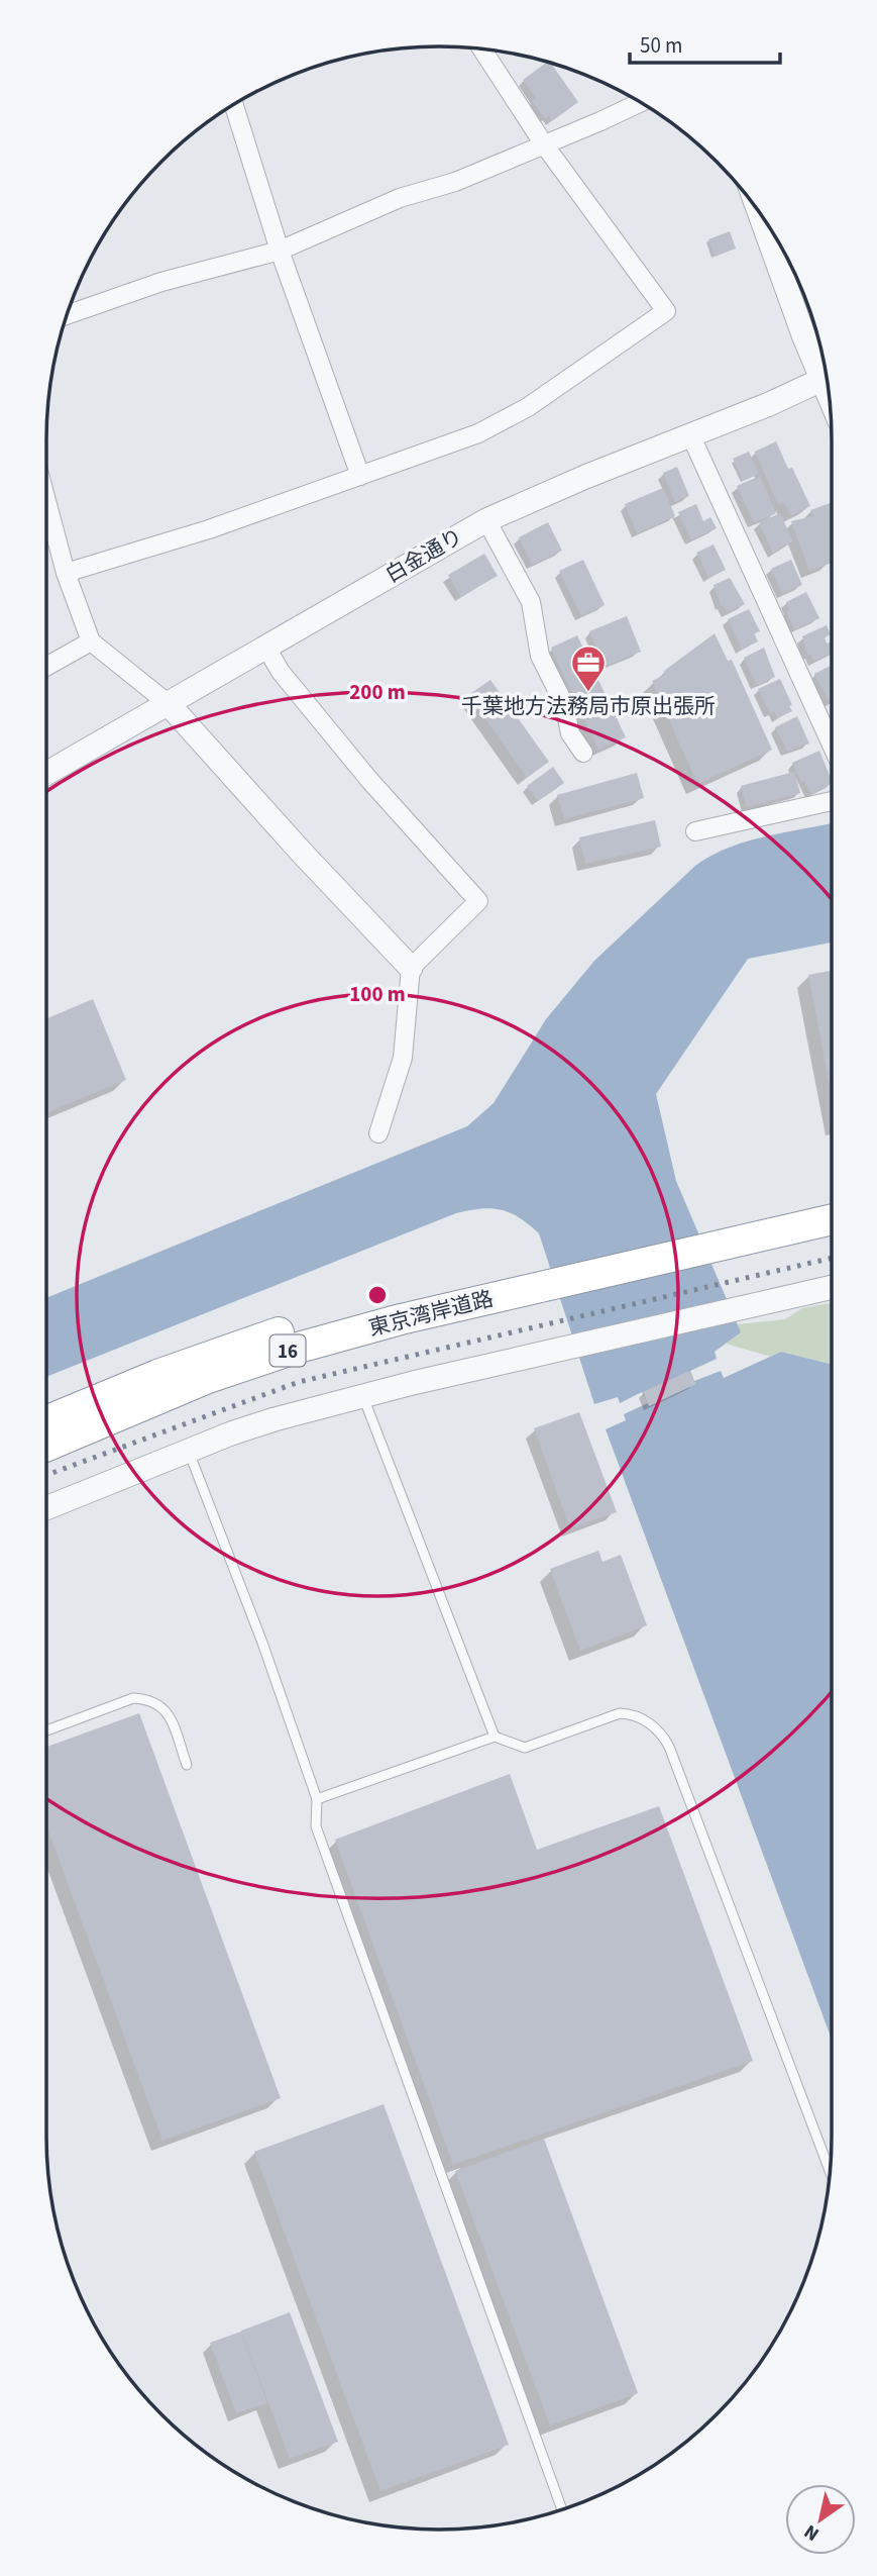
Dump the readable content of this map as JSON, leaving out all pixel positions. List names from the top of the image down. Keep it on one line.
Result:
{"streets":{"highway":["東京湾岸道路","16"],"street":["白金通り"]},"places":{"office":["千葉地方法務局市原出張所"]},"scale_bar":"50 m","north":"bottom left","rings":["200 m","100 m"]}
